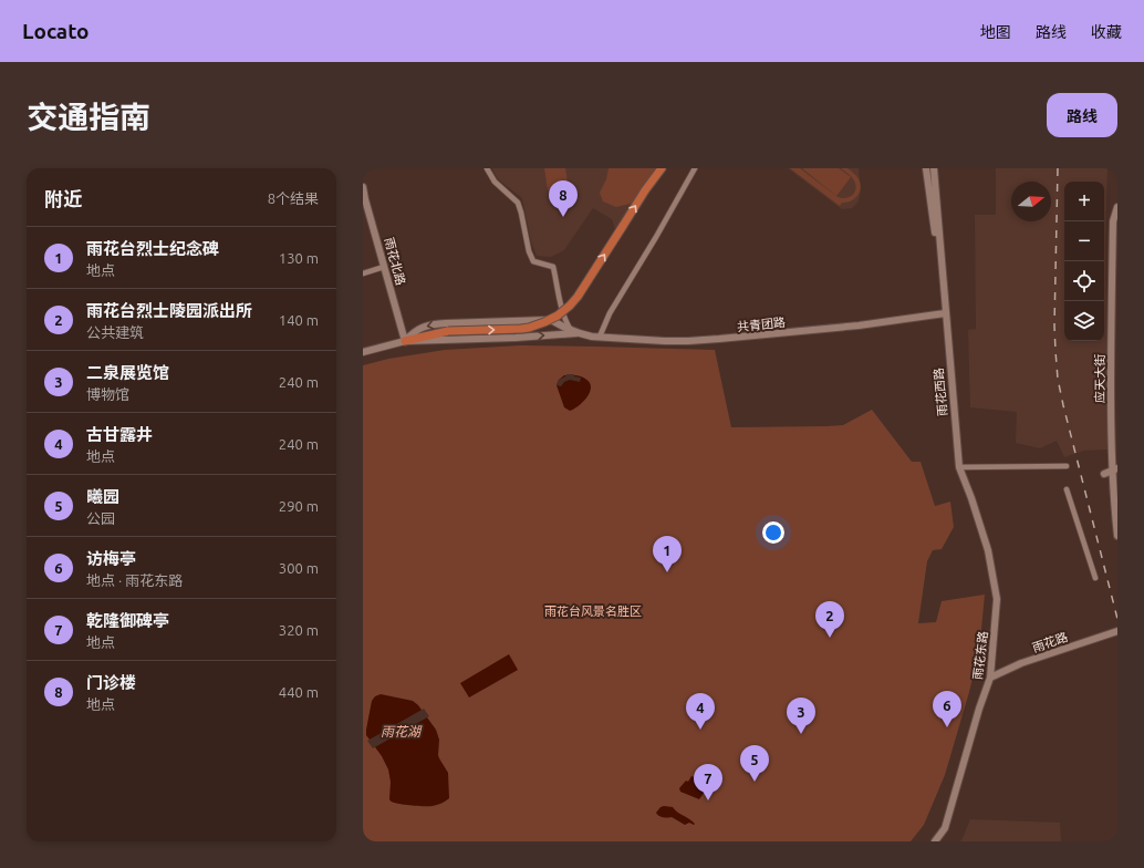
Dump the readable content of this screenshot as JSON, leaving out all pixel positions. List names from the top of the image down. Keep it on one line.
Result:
{"streets":{"street":["雨花北路","共青团路","应天大街","雨花西路","雨花路","雨花东路"]},"crossings":[["雨花北路","共青团路"],["共青团路","雨花西路"],["雨花西路","雨花东路"],["雨花路","雨花东路"]],"water":["雨花湖"],"parks":["雨花台风景名胜区"],"north":"right","page":{"header":"Locato","nav":["地图","路线","收藏"],"title":"交通指南","buttons":"路线","heading":["附近","8个结果"],"pins":["8","1","2","6","4","3","5","7"],"map_buttons":["+","−"],"list":[{"mark":"1","name":"雨花台烈士纪念碑","note":"地点","value":"130 m"},{"mark":"2","name":"雨花台烈士陵园派出所","note":"公共建筑","value":"140 m"},{"mark":"3","name":"二泉展览馆","note":"博物馆","value":"240 m"},{"mark":"4","name":"古甘露井","note":"地点","value":"240 m"},{"mark":"5","name":"曦园","note":"公园","value":"290 m"},{"mark":"6","name":"访梅亭","note":"地点 · 雨花东路","value":"300 m"},{"mark":"7","name":"乾隆御碑亭","note":"地点","value":"320 m"},{"mark":"8","name":"门诊楼","note":"地点","value":"440 m"}]}}
